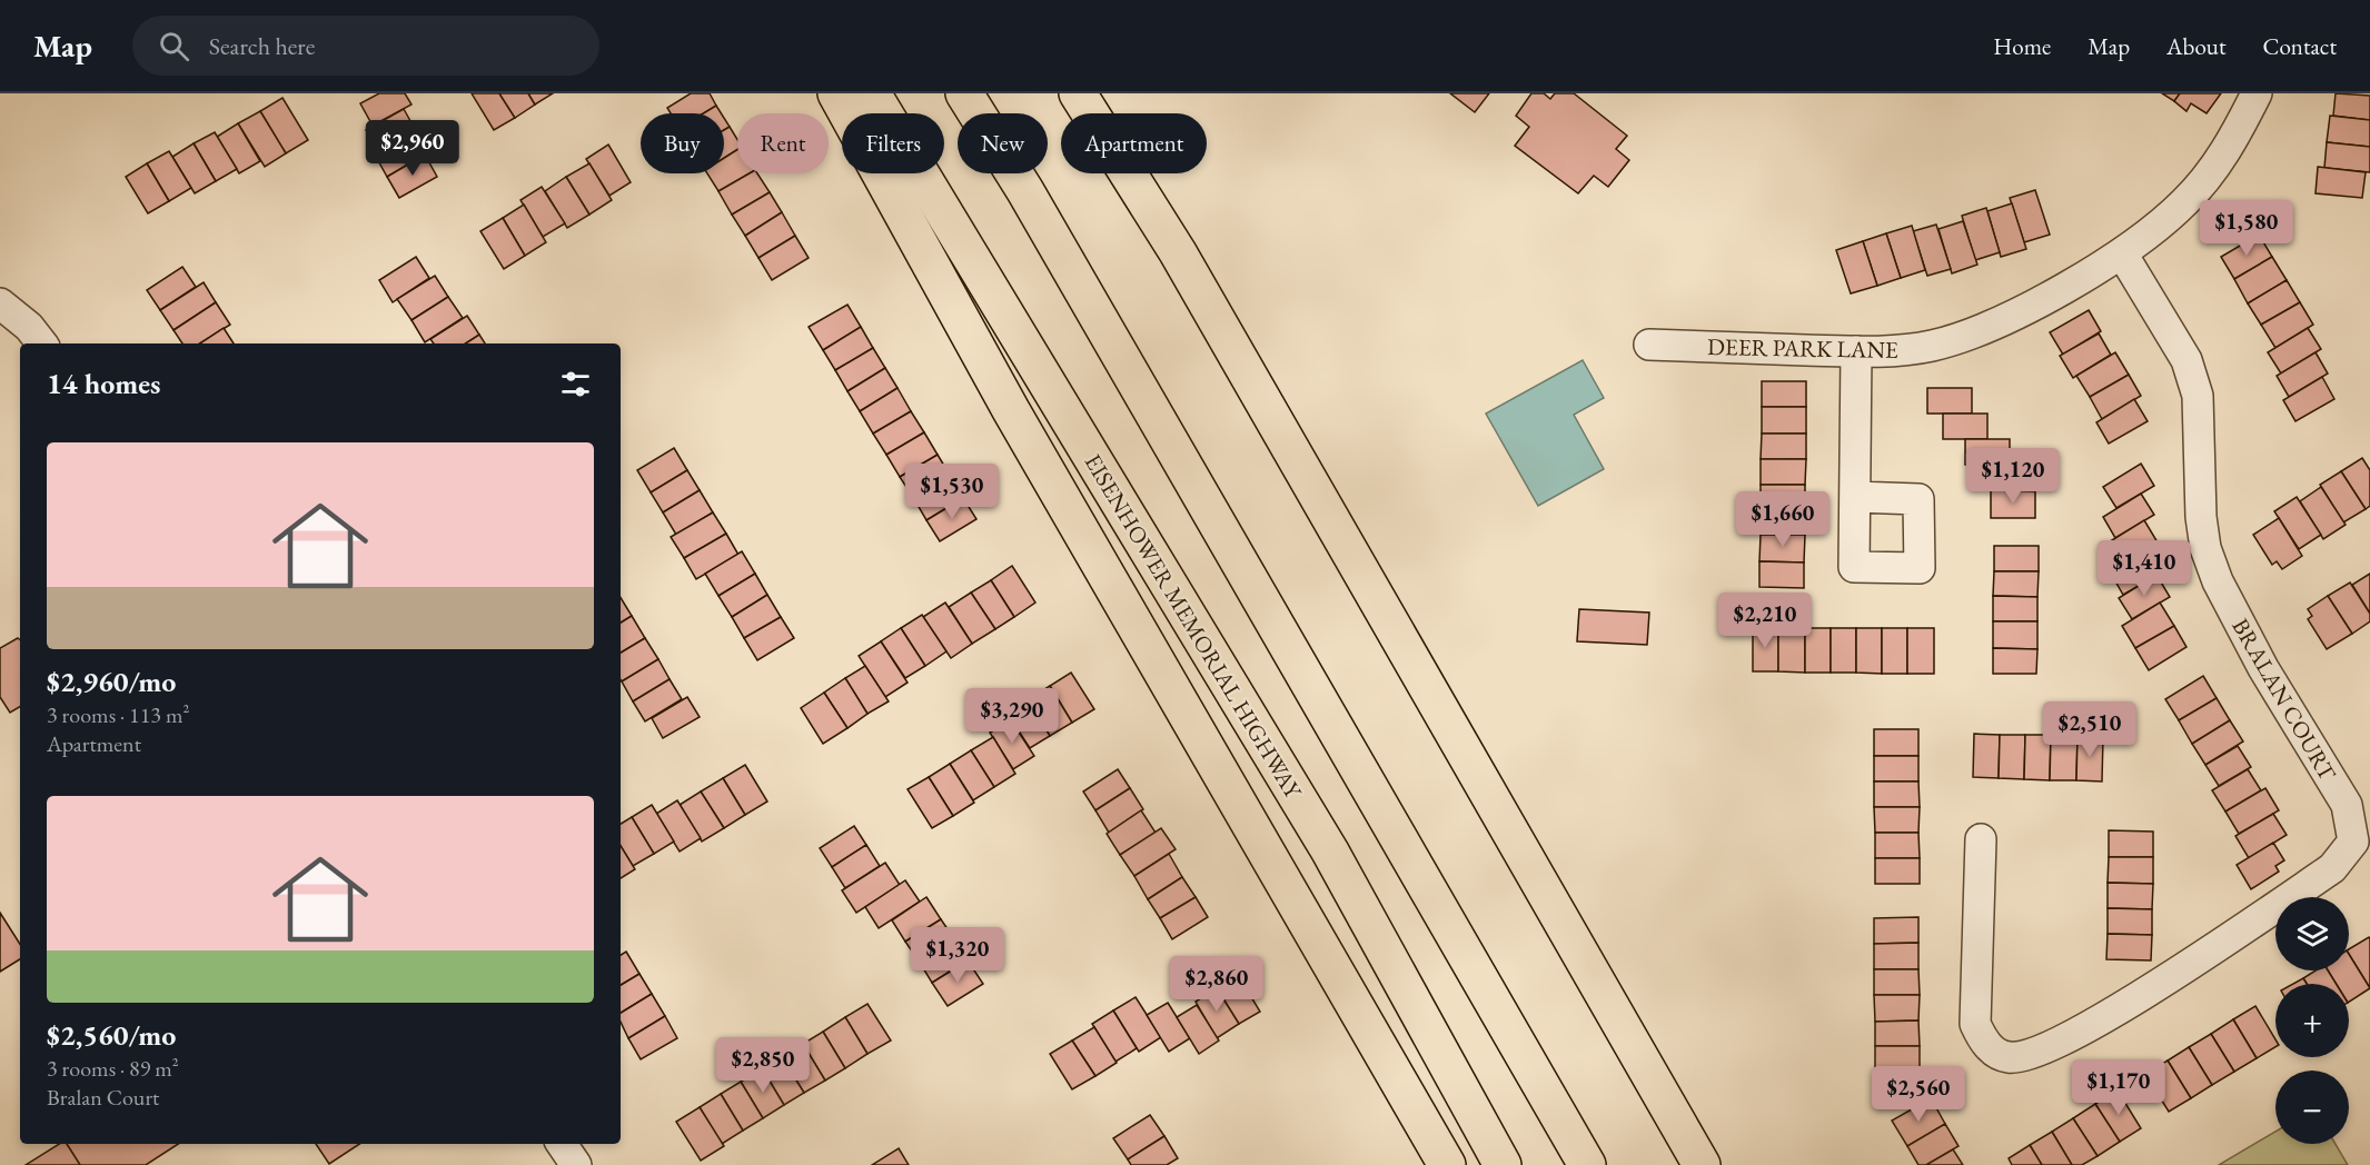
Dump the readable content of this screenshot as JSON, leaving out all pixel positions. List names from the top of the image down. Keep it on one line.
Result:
{"streets":{"highway":["EISENHOWER MEMORIAL HIGHWAY"],"street":["DEER PARK LANE","BRALAN COURT"]},"crossings":[["DEER PARK LANE","BRALAN COURT"]],"page":{"header":"Map","search":"Search here","nav":["Home","Map","About","Contact"],"chip":["Buy","Rent","Filters","New","Apartment"],"price":["$2,960","$1,580","$1,120","$1,530","$1,660","$1,410","$2,210","$3,290","$2,510","$1,320","$2,860","$2,850","$1,170","$2,560"],"heading":"14 homes","list":[{"name":"$2,960/mo","note":"3 rooms · 113 m² · Apartment"},{"name":"$2,560/mo","note":"3 rooms · 89 m² · Bralan Court"}],"map_buttons":["+","−"]}}
